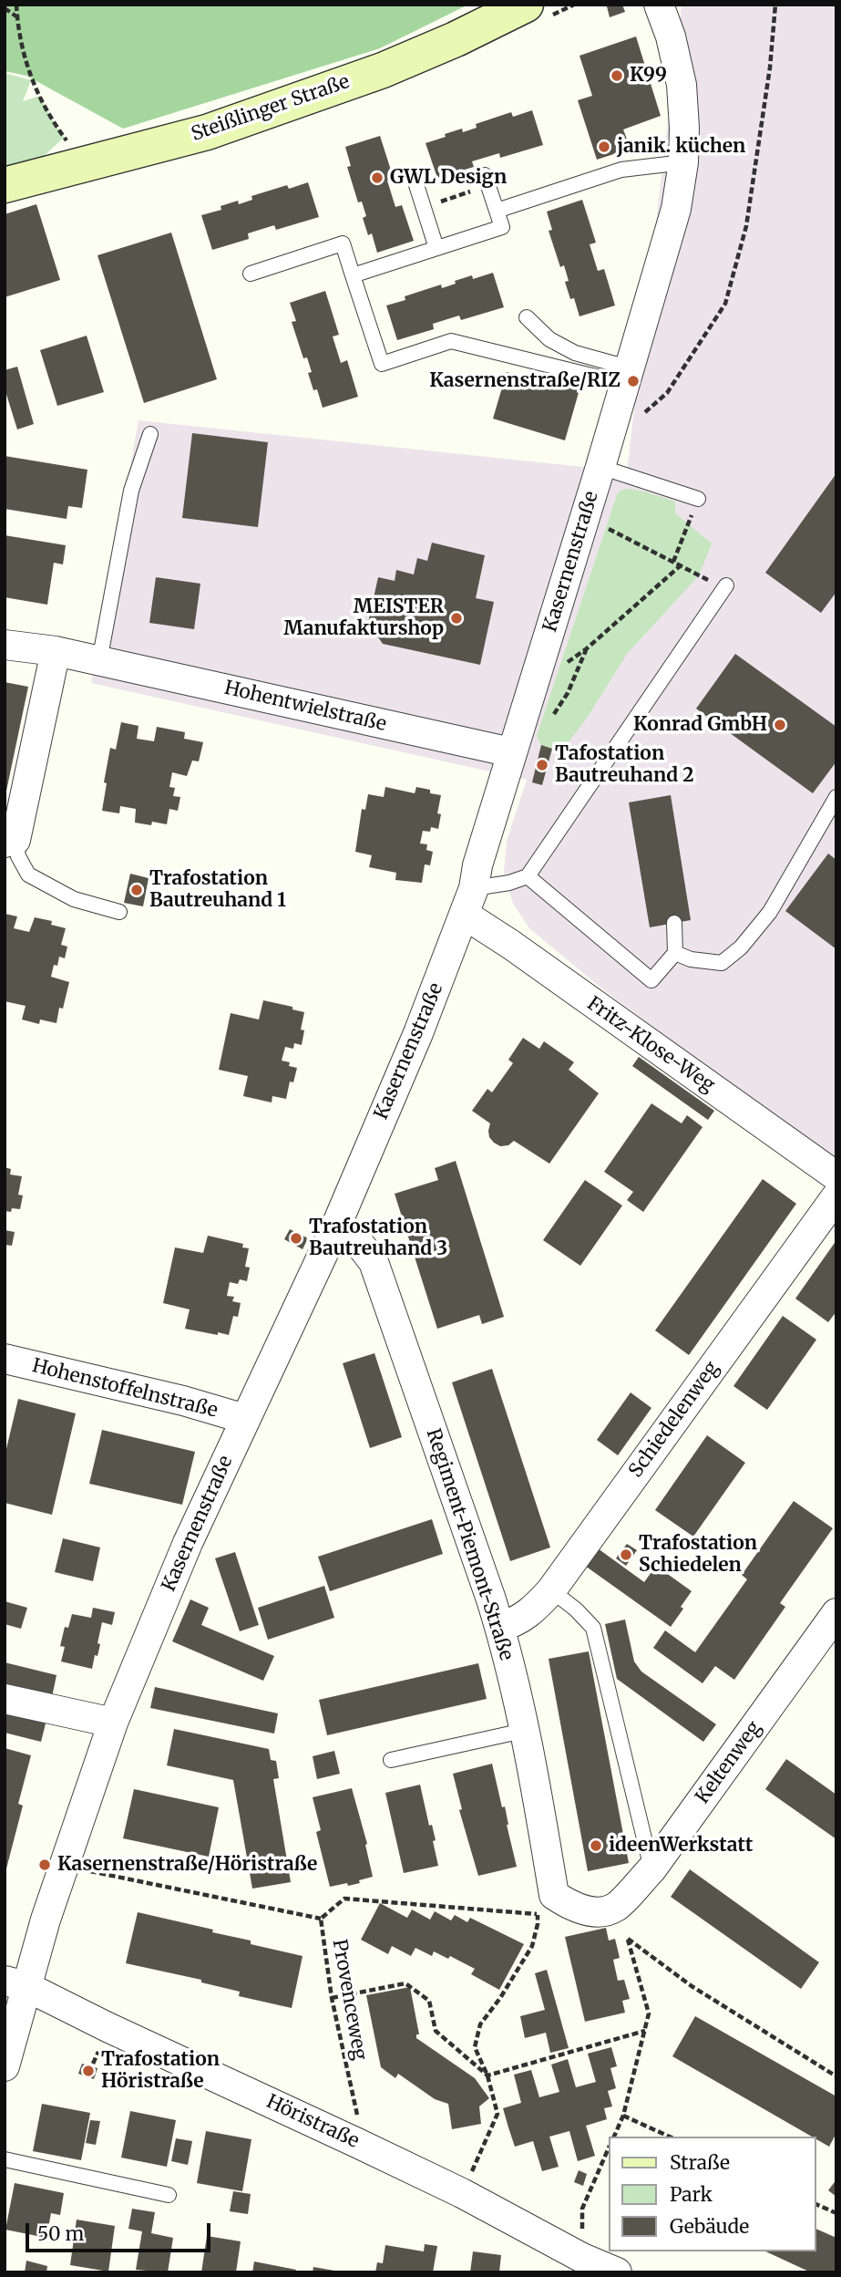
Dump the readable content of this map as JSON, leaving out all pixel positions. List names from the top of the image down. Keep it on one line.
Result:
{"streets":{"main road":["Steißlinger Straße"],"street":["Kasernenstraße","Hohentwielstraße","Fritz-Klose-Weg","Hohenstoffelnstraße","Schiedelenweg","Regiment-Piemont-Straße","Keltenweg","Höristraße"],"path":["Provenceweg"]},"crossings":[["Kasernenstraße","Hohentwielstraße"],["Kasernenstraße","Fritz-Klose-Weg"],["Kasernenstraße","Hohenstoffelnstraße"],["Kasernenstraße","Regiment-Piemont-Straße"],["Kasernenstraße","Höristraße"],["Schiedelenweg","Regiment-Piemont-Straße"],["Regiment-Piemont-Straße","Keltenweg"],["Provenceweg","Höristraße"]],"places":["K99","janik. küchen","GWL Design","Kasernenstraße/RIZ","MEISTER Manufakturshop","Konrad GmbH","Tafostation Bautreuhand 2","Trafostation Bautreuhand 1","Trafostation Bautreuhand 3","Trafostation Schiedelen","ideenWerkstatt","Kasernenstraße/Höristraße","Trafostation Höristraße"],"legend":["Straße","Park","Gebäude"],"scale_bar":"50 m"}
